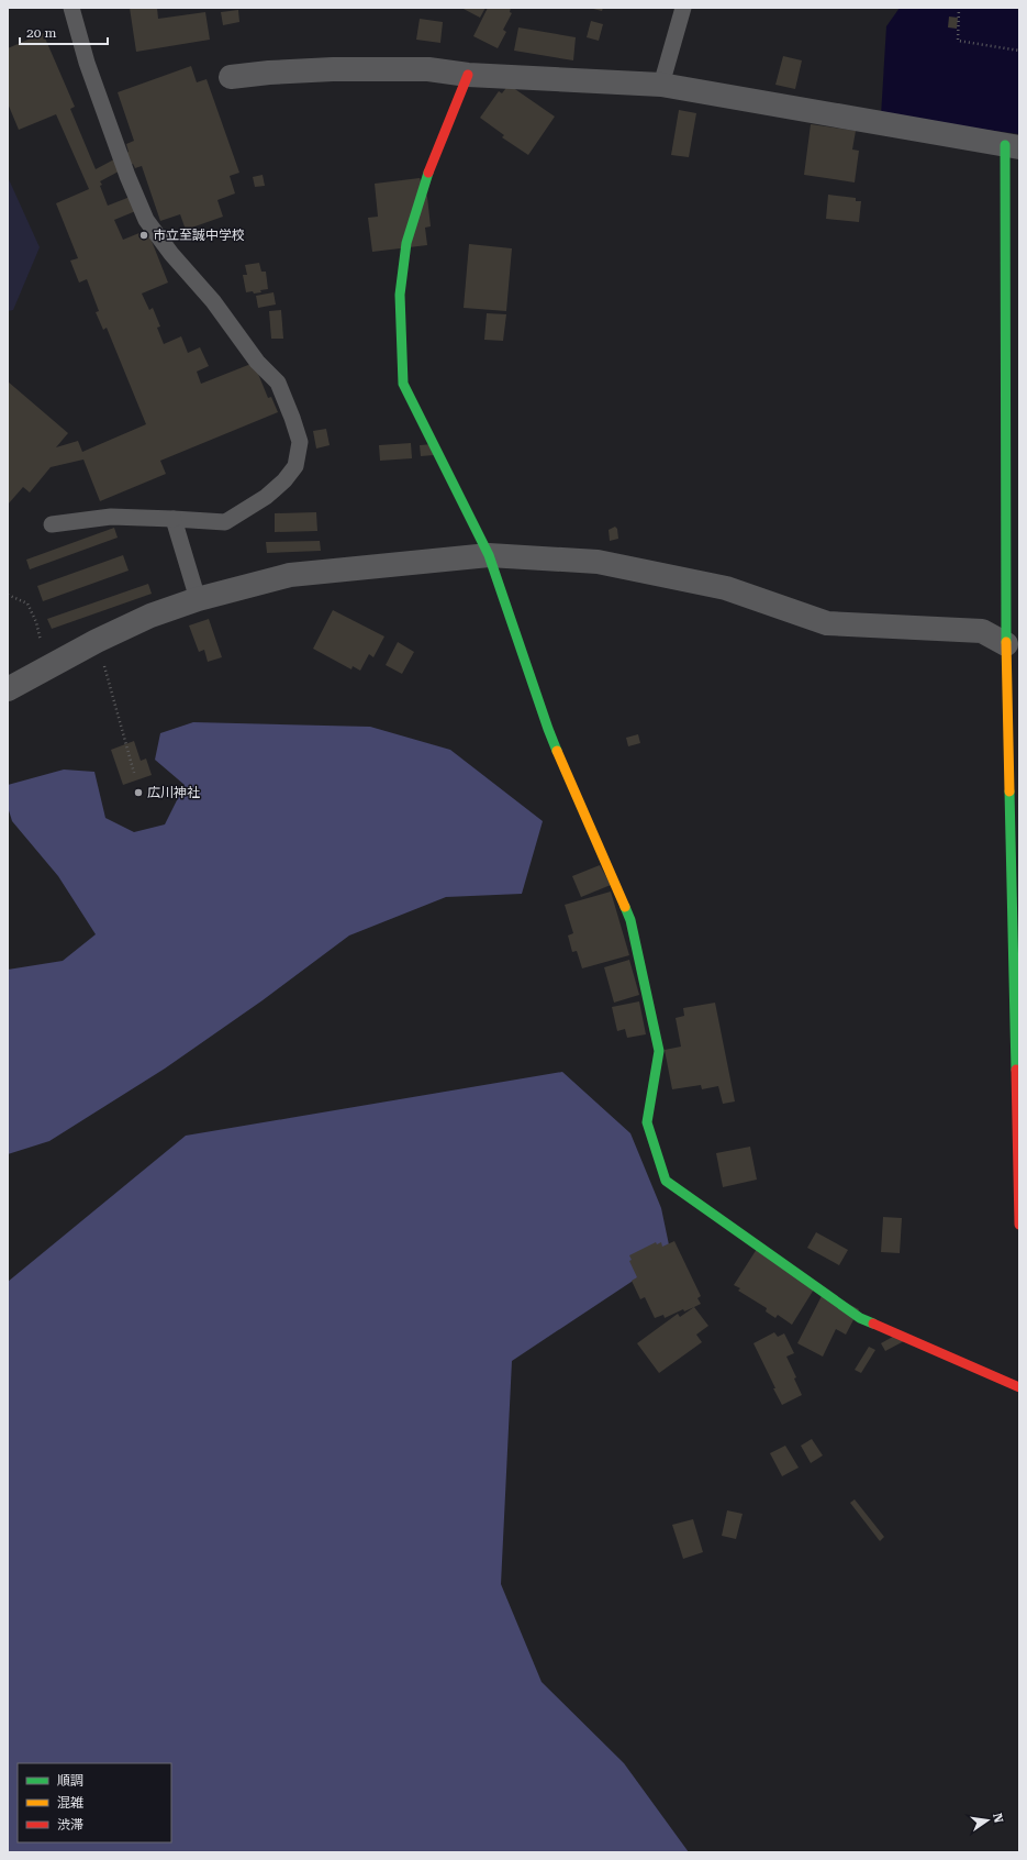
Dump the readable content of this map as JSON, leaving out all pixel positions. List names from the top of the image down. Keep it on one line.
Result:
{"places":["市立至誠中学校","広川神社"],"legend":["順調","混雑","渋滞"],"scale_bar":"20 m","north":"right"}
